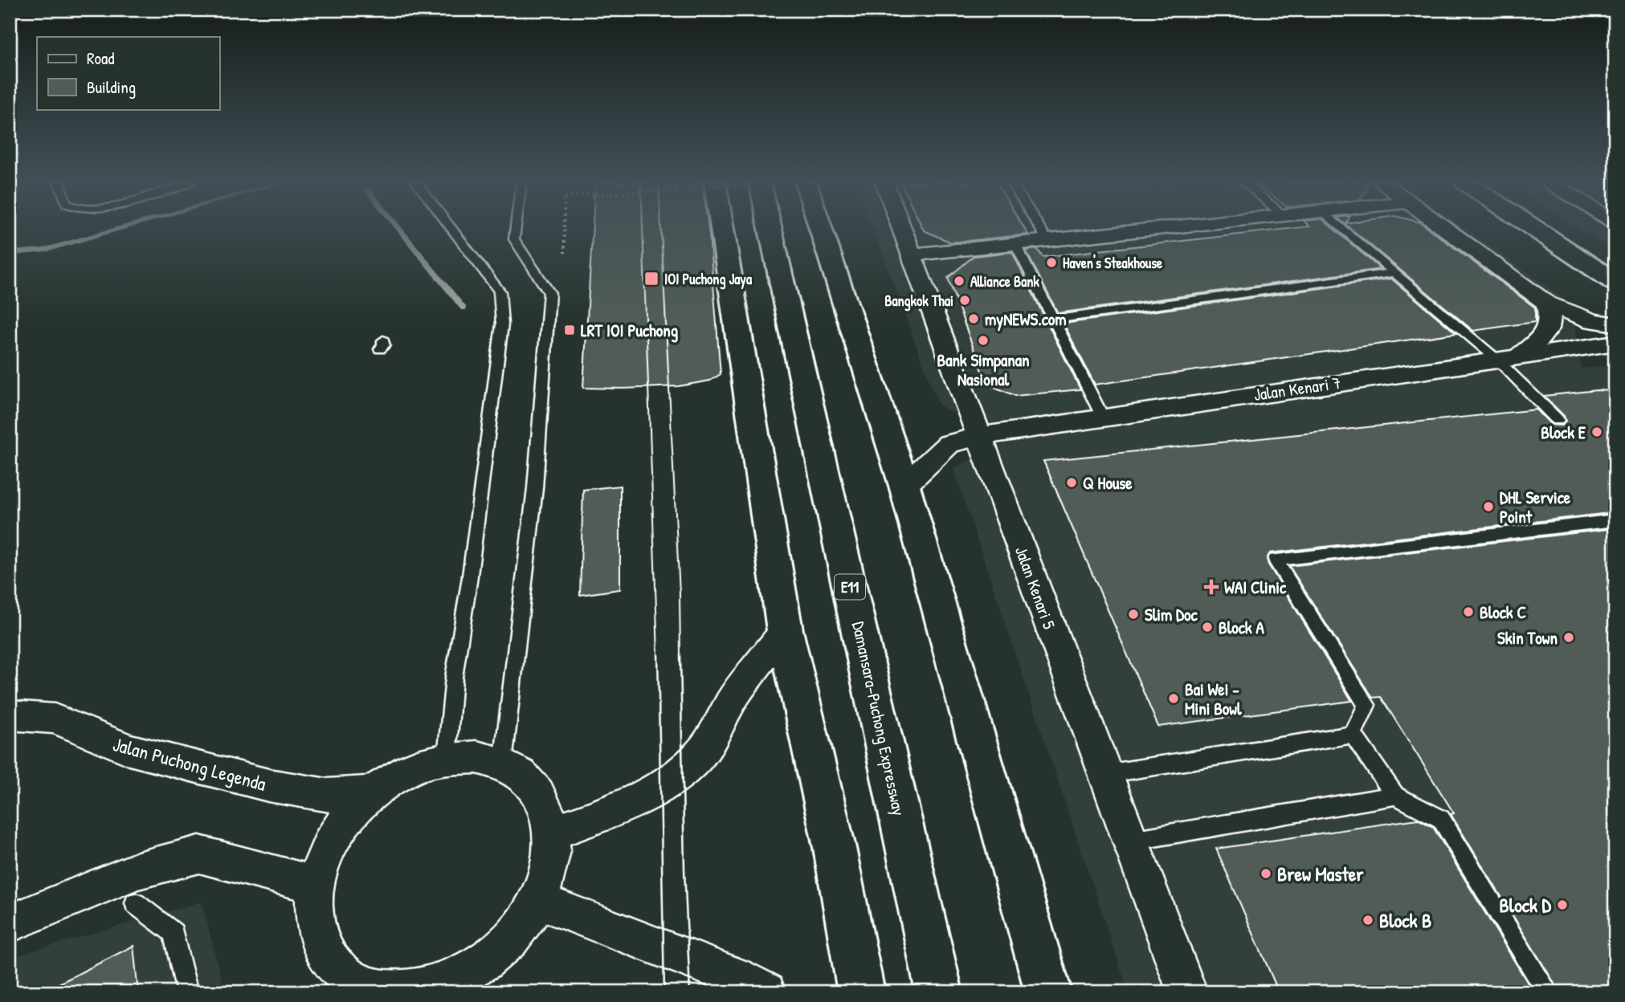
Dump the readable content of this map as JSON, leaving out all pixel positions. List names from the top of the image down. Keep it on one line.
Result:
{"streets":{"main road":["E11","Damansara–Puchong Expressway"],"street":["Jalan Kenari 7","Jalan Kenari 5","Jalan Puchong Legenda"]},"crossings":[["Jalan Kenari 7","Jalan Kenari 5"]],"places":{"other":["Haven's Steakhouse","Alliance Bank","Bangkok Thai","myNEWS.com","Bank Simpanan Nasional","Block E","Q House","DHL Service Point","Block C","Slim Doc","Block A","Skin Town","Bai Wei - Mini Bowl","Brew Master","Block D","Block B"],"transit":["IOI Puchong Jaya","LRT IOI Puchong"],"health":["WAI Clinic"]},"legend":["Road","Building"]}
